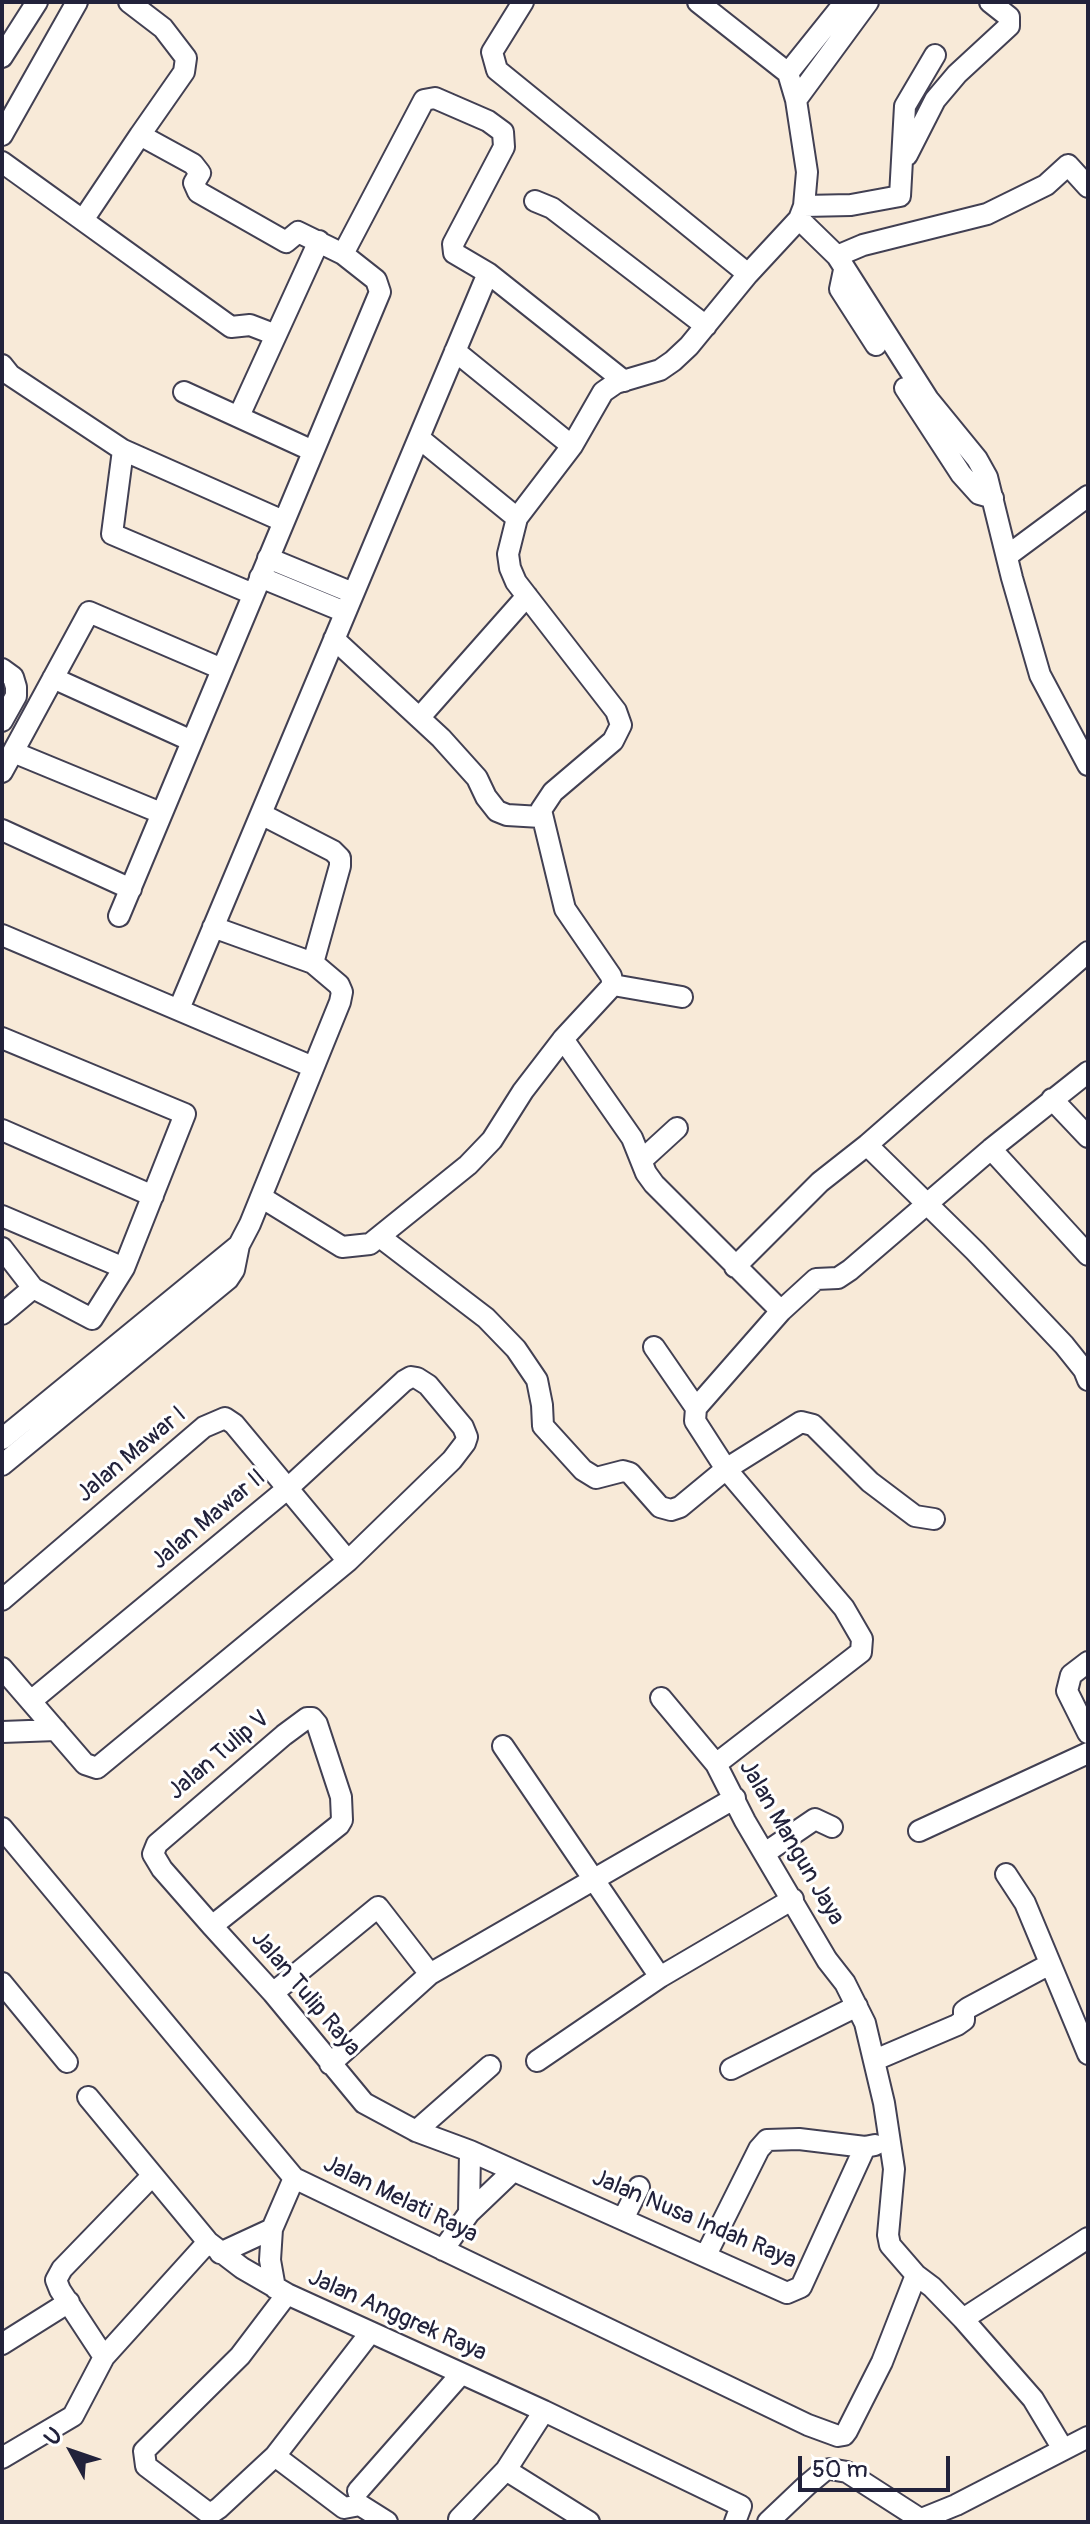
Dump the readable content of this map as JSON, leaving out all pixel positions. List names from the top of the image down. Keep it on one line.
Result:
{"streets":{"street":["Jalan Mawar I","Jalan Mawar II","Jalan Tulip V","Jalan Mangun Jaya","Jalan Tulip Raya","Jalan Melati Raya","Jalan Nusa Indah Raya","Jalan Anggrek Raya"]},"crossings":[["Jalan Mawar I","Jalan Mawar II"],["Jalan Tulip V","Jalan Tulip Raya"],["Jalan Mangun Jaya","Jalan Melati Raya"],["Jalan Tulip Raya","Jalan Nusa Indah Raya"]],"scale_bar":"50 m","north":"top left"}
